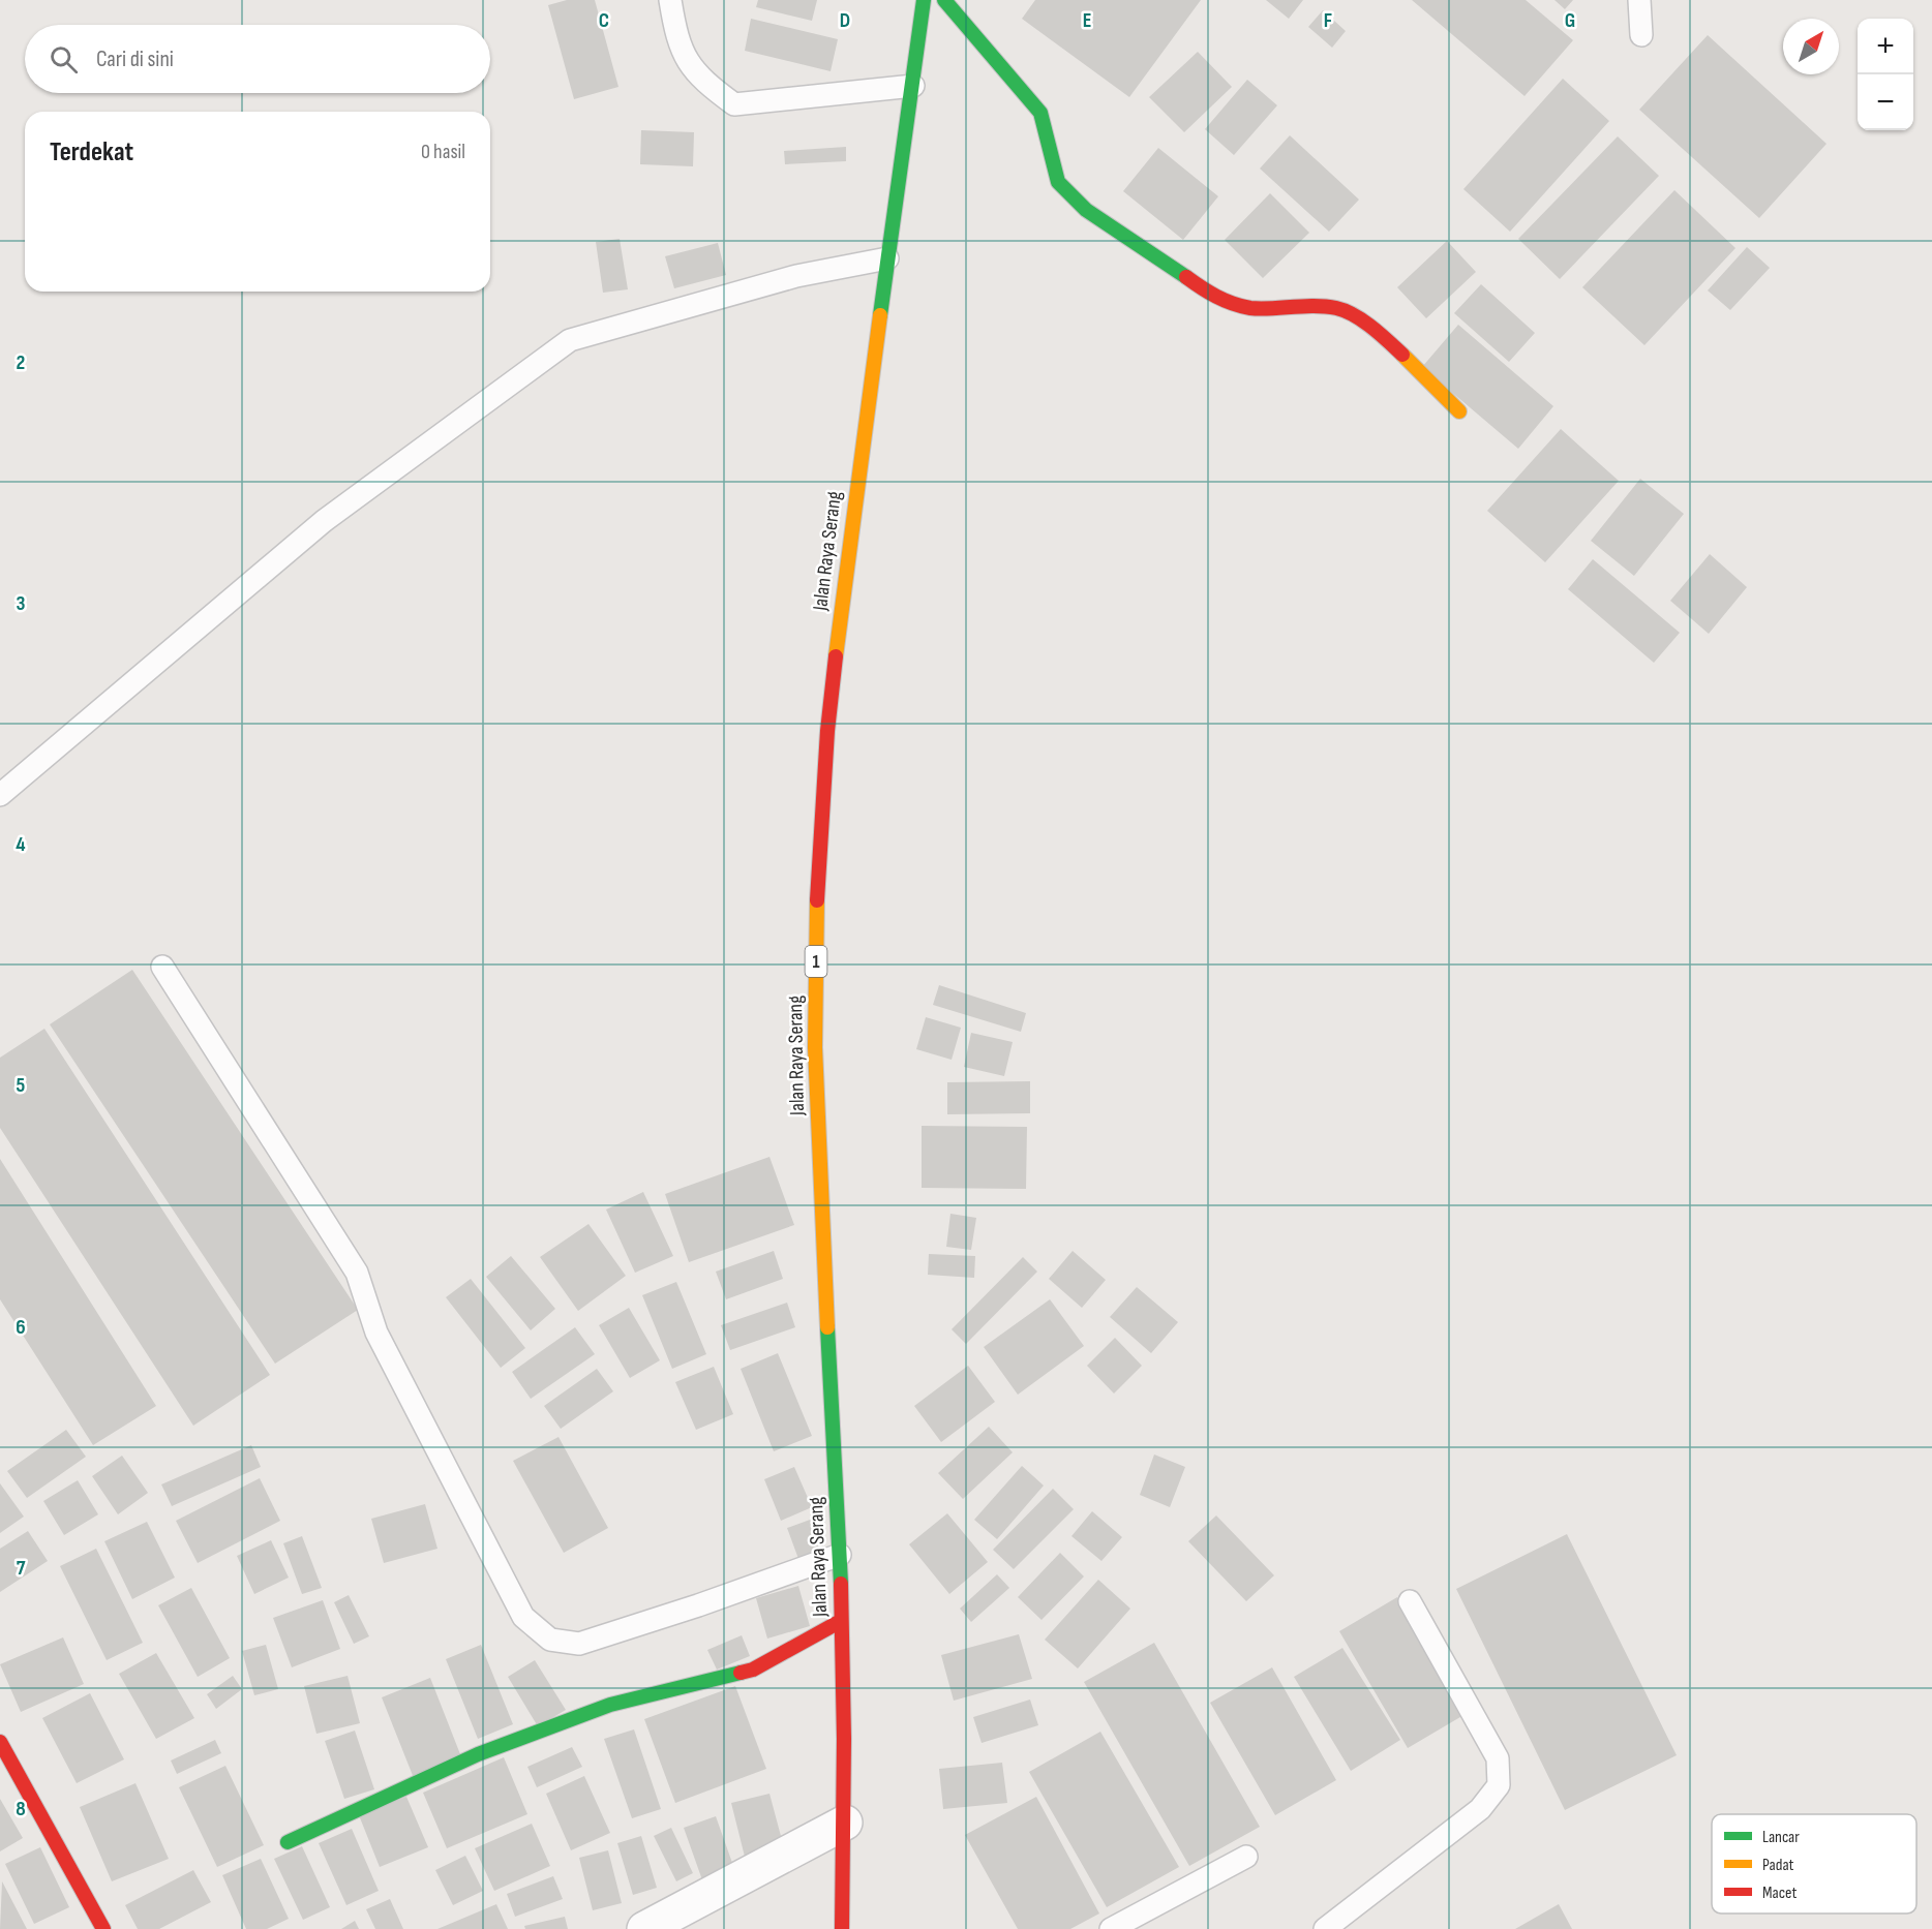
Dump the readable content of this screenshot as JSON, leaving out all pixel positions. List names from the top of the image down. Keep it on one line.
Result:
{"streets":{"main road":["Jalan Raya Serang","1"]},"legend":["Lancar","Padat","Macet"],"north":"top right","page":{"map_buttons":["+","−"],"search":"Cari di sini","heading":["Terdekat","0 hasil"]},"grid":{"columns":["C","D","E","F","G"],"rows":["2","3","4","5","6","7","8"]}}
